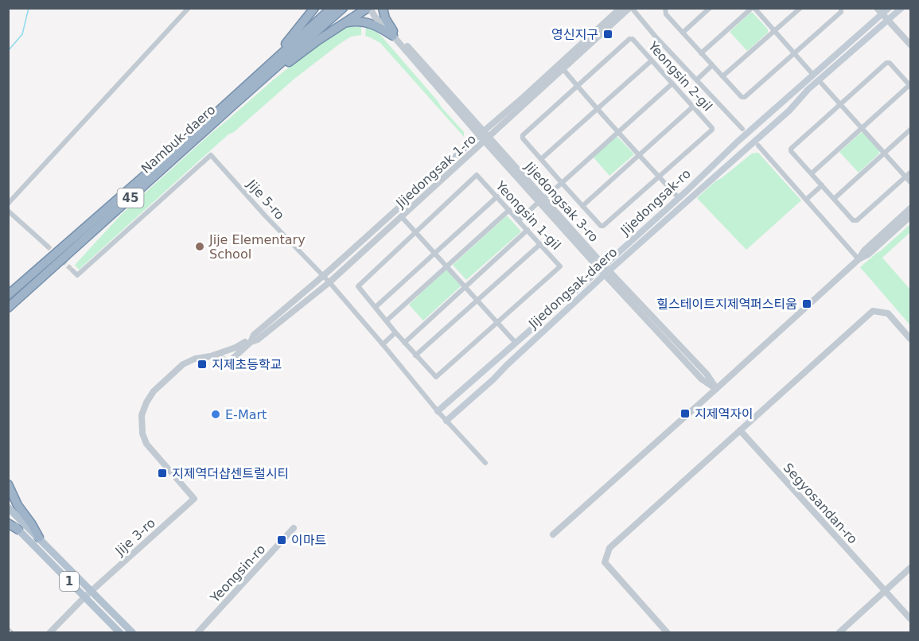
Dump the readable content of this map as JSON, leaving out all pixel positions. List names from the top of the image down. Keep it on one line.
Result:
{"streets":{"highway":["Nambuk-daero","45"],"main road":["Jijedongsak-ro","Jijedongsak-daero","1"],"street":["Yeongsin 2-gil","Jijedongsak 1-ro","Jije 5-ro","Jijedongsak 3-ro","Yeongsin 1-gil","Segyosandan-ro","Jije 3-ro","Yeongsin-ro"]},"crossings":[["Jijedongsak 1-ro","Jije 5-ro"],["Jijedongsak 1-ro","Jijedongsak 3-ro"],["Jijedongsak 1-ro","Jije 3-ro"],["Jije 5-ro","Jijedongsak-ro"],["Jije 5-ro","Jijedongsak-daero"],["Jijedongsak 3-ro","Jijedongsak-ro"],["Jijedongsak 3-ro","Jijedongsak-daero"],["Jijedongsak-ro","Jijedongsak-daero"],["Jije 3-ro","1"]],"places":{"transit":["영신지구","힐스테이트지제역퍼스티움","지제초등학교","지제역자이","지제역더샵센트럴시티","이마트"],"other":["Jije Elementary School","E-Mart"]}}
